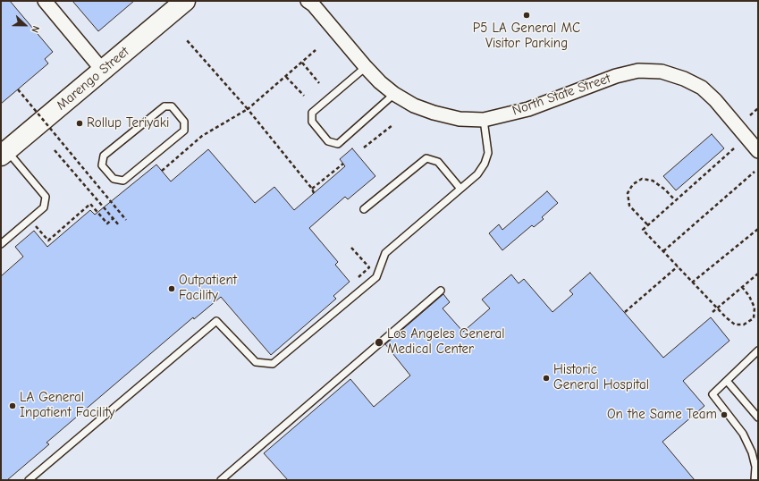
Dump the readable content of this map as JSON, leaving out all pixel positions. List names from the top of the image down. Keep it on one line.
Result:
{"streets":{"main road":["Marengo Street"],"street":["North State Street"]},"places":["P5 LA General MC Visitor Parking","Rollup Teriyaki","Outpatient Facility","Los Angeles General Medical Center","Historic General Hospital","LA General Inpatient Facility","On the Same Team"],"north":"right"}
